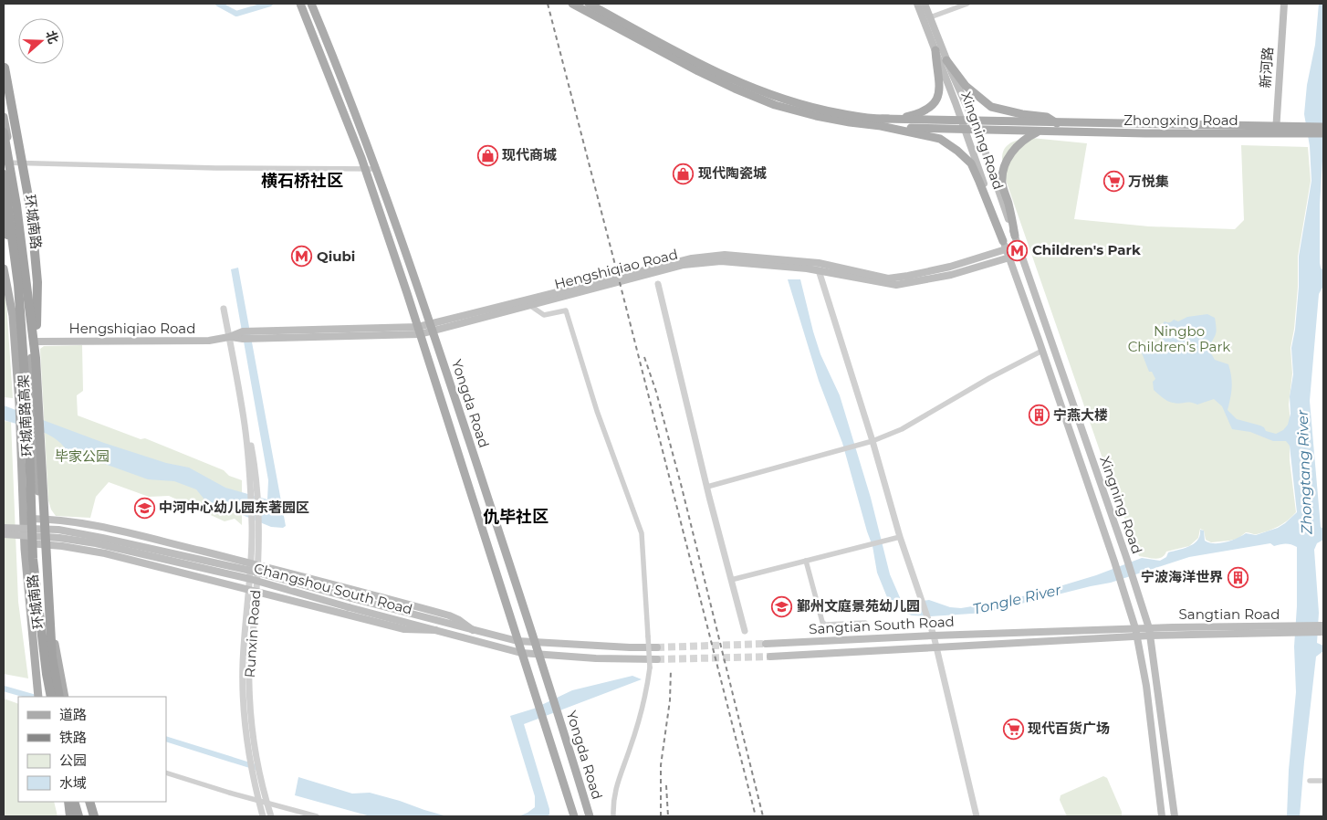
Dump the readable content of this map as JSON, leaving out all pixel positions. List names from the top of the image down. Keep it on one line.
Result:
{"streets":{"highway":["环城南路高架"],"main road":["新河路","Zhongxing Road","Xingning Road","环城南路","Hengshiqiao Road","Yongda Road","Changshou South Road","Sangtian Road","Sangtian South Road"],"street":["Runxin Road"]},"crossings":[["新河路","Zhongxing Road"],["Zhongxing Road","Xingning Road"],["Xingning Road","Hengshiqiao Road"],["Xingning Road","Sangtian Road"],["Xingning Road","Sangtian South Road"],["Hengshiqiao Road","Yongda Road"],["Hengshiqiao Road","Runxin Road"],["Yongda Road","Changshou South Road"],["Sangtian Road","Sangtian South Road"]],"districts":["横石桥社区","仇毕社区"],"water":["Zhongtang River","Tongle River"],"parks":["Ningbo Children's Park","毕家公园"],"places":{"shop":["现代商城","现代陶瓷城"],"supermarket":["万悦集","现代百货广场"],"metro station":["Children's Park","Qiubi"],"building":["宁燕大楼","宁波海洋世界"],"school or university":["中河中心幼儿园东著园区","鄞州文庭景苑幼儿园"]},"legend":["道路","铁路","公园","水域"],"north":"right"}
